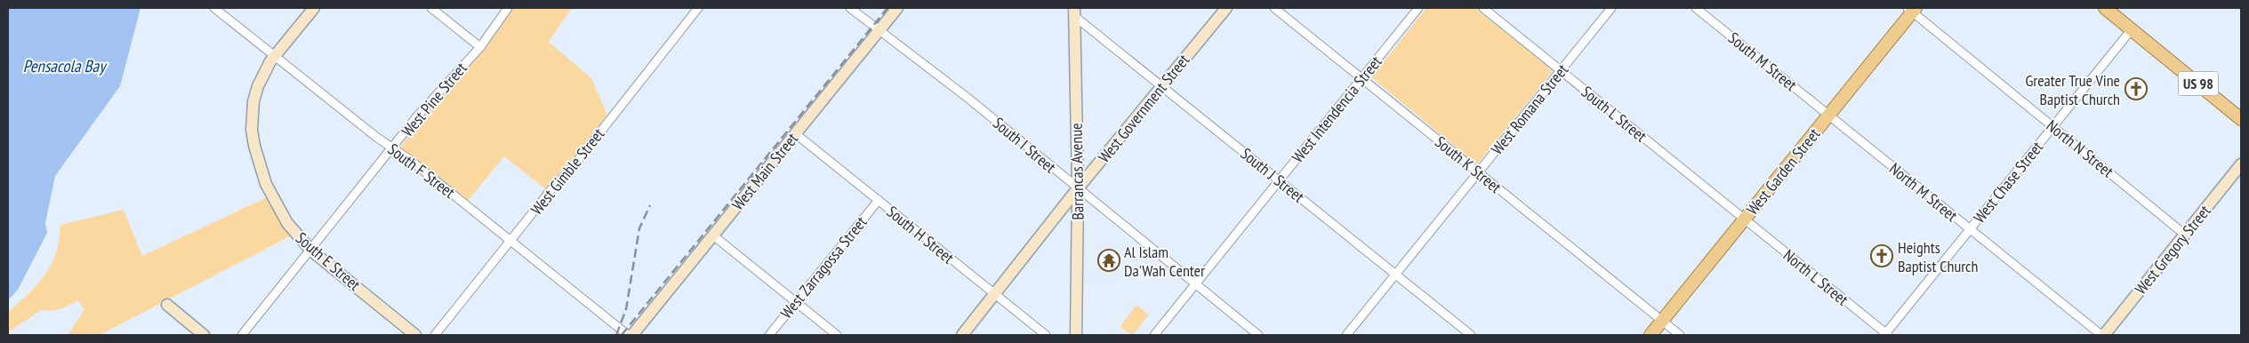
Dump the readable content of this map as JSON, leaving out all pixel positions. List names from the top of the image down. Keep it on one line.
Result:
{"streets":{"main road":["US 98","West Garden Street"],"street":["South M Street","West Pine Street","West Government Street","West Intendencia Street","West Romana Street","South L Street","South I Street","North N Street","South K Street","South F Street","West Gimble Street","West Main Street","Barrancas Avenue","South J Street","West Chase Street","North M Street","South H Street","West Gregory Street","South E Street","West Zarragossa Street","North L Street"]},"crossings":[["South M Street","West Garden Street"],["South M Street","North M Street"],["US 98","West Chase Street"],["West Pine Street","South F Street"],["West Pine Street","South E Street"],["West Government Street","South I Street"],["West Government Street","Barrancas Avenue"],["West Government Street","South J Street"],["West Government Street","South H Street"],["West Intendencia Street","South I Street"],["West Intendencia Street","South K Street"],["West Intendencia Street","South J Street"],["West Romana Street","South L Street"],["West Romana Street","South K Street"],["West Romana Street","South J Street"],["South L Street","West Garden Street"],["South L Street","North L Street"],["South I Street","West Main Street"],["South I Street","Barrancas Avenue"],["North N Street","West Garden Street"],["North N Street","West Chase Street"],["North N Street","West Gregory Street"],["South K Street","West Garden Street"],["South F Street","West Gimble Street"],["South F Street","South E Street"],["West Main Street","South H Street"],["Barrancas Avenue","South J Street"],["West Garden Street","North M Street"],["West Garden Street","North L Street"],["West Chase Street","North M Street"],["West Chase Street","North L Street"],["North M Street","West Gregory Street"],["South H Street","West Zarragossa Street"]],"water":["Pensacola Bay"],"places":{"church":["Greater True Vine Baptist Church","Heights Baptist Church"],"temple":["Al Islam Da'Wah Center"]}}
